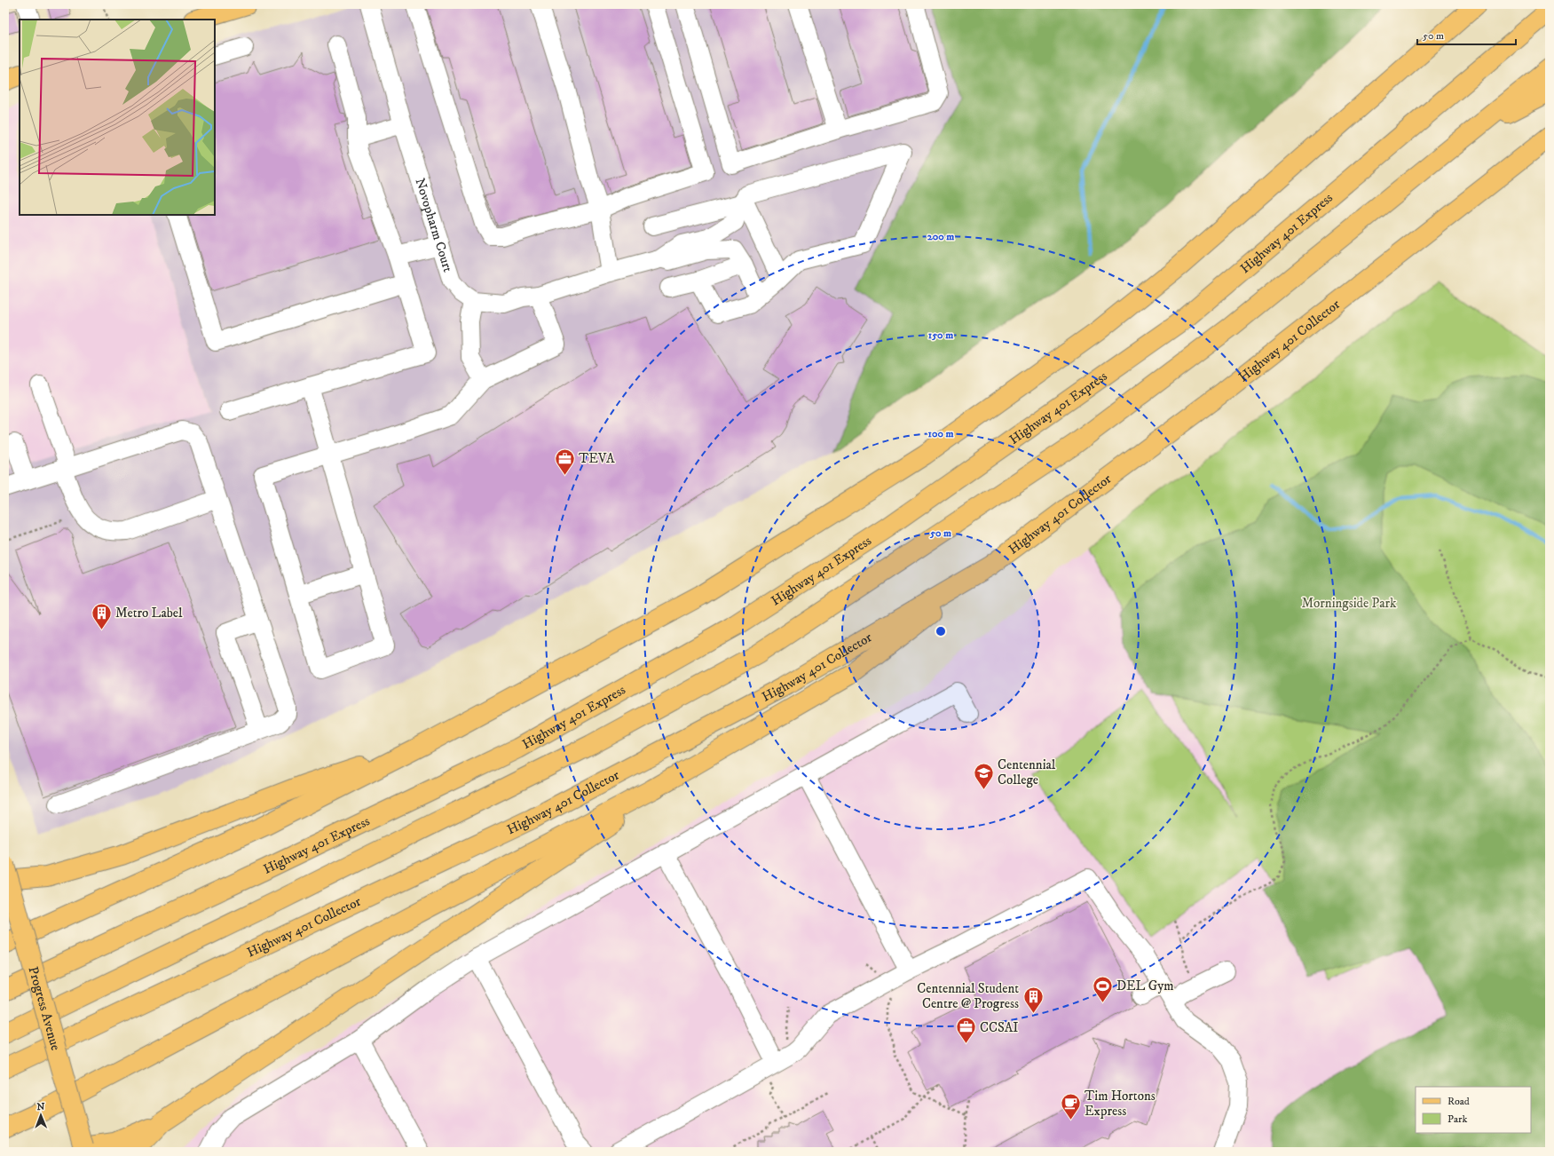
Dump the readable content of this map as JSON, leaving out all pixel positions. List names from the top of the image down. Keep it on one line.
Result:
{"streets":{"main road":["Highway 401 Express","Highway 401 Collector","Progress Avenue"],"street":["Novopharm Court"]},"parks":["Morningside Park"],"places":{"office":["TEVA","CCSAI"],"building":["Metro Label","Centennial Student Centre @ Progress"],"school or university":["Centennial College"],"sports":["DEL Gym"],"cafe":["Tim Hortons Express"]},"legend":["Road","Park"],"scale_bar":"50 m","north":"top","rings":["200 m","150 m","100 m","50 m"]}
